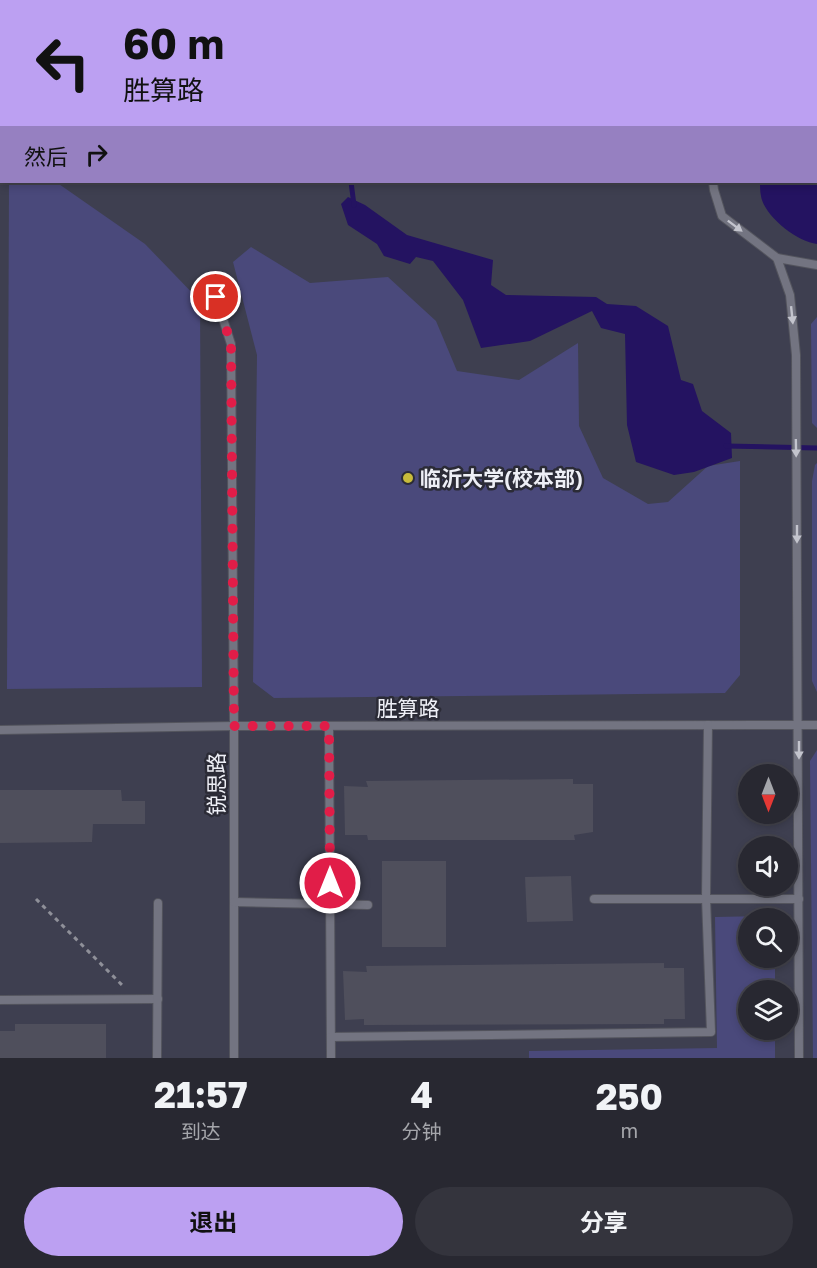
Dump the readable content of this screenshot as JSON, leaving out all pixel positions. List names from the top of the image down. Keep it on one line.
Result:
{"streets":{"lane":["胜算路","锐思路"]},"crossings":[["胜算路","锐思路"]],"places":["临沂大学(校本部)"],"north":"bottom","page":{"turn":["60 m","胜算路"],"then":"然后","eta":["21:57","到达","4","分钟","250","m"],"buttons":["退出","分享"]}}
